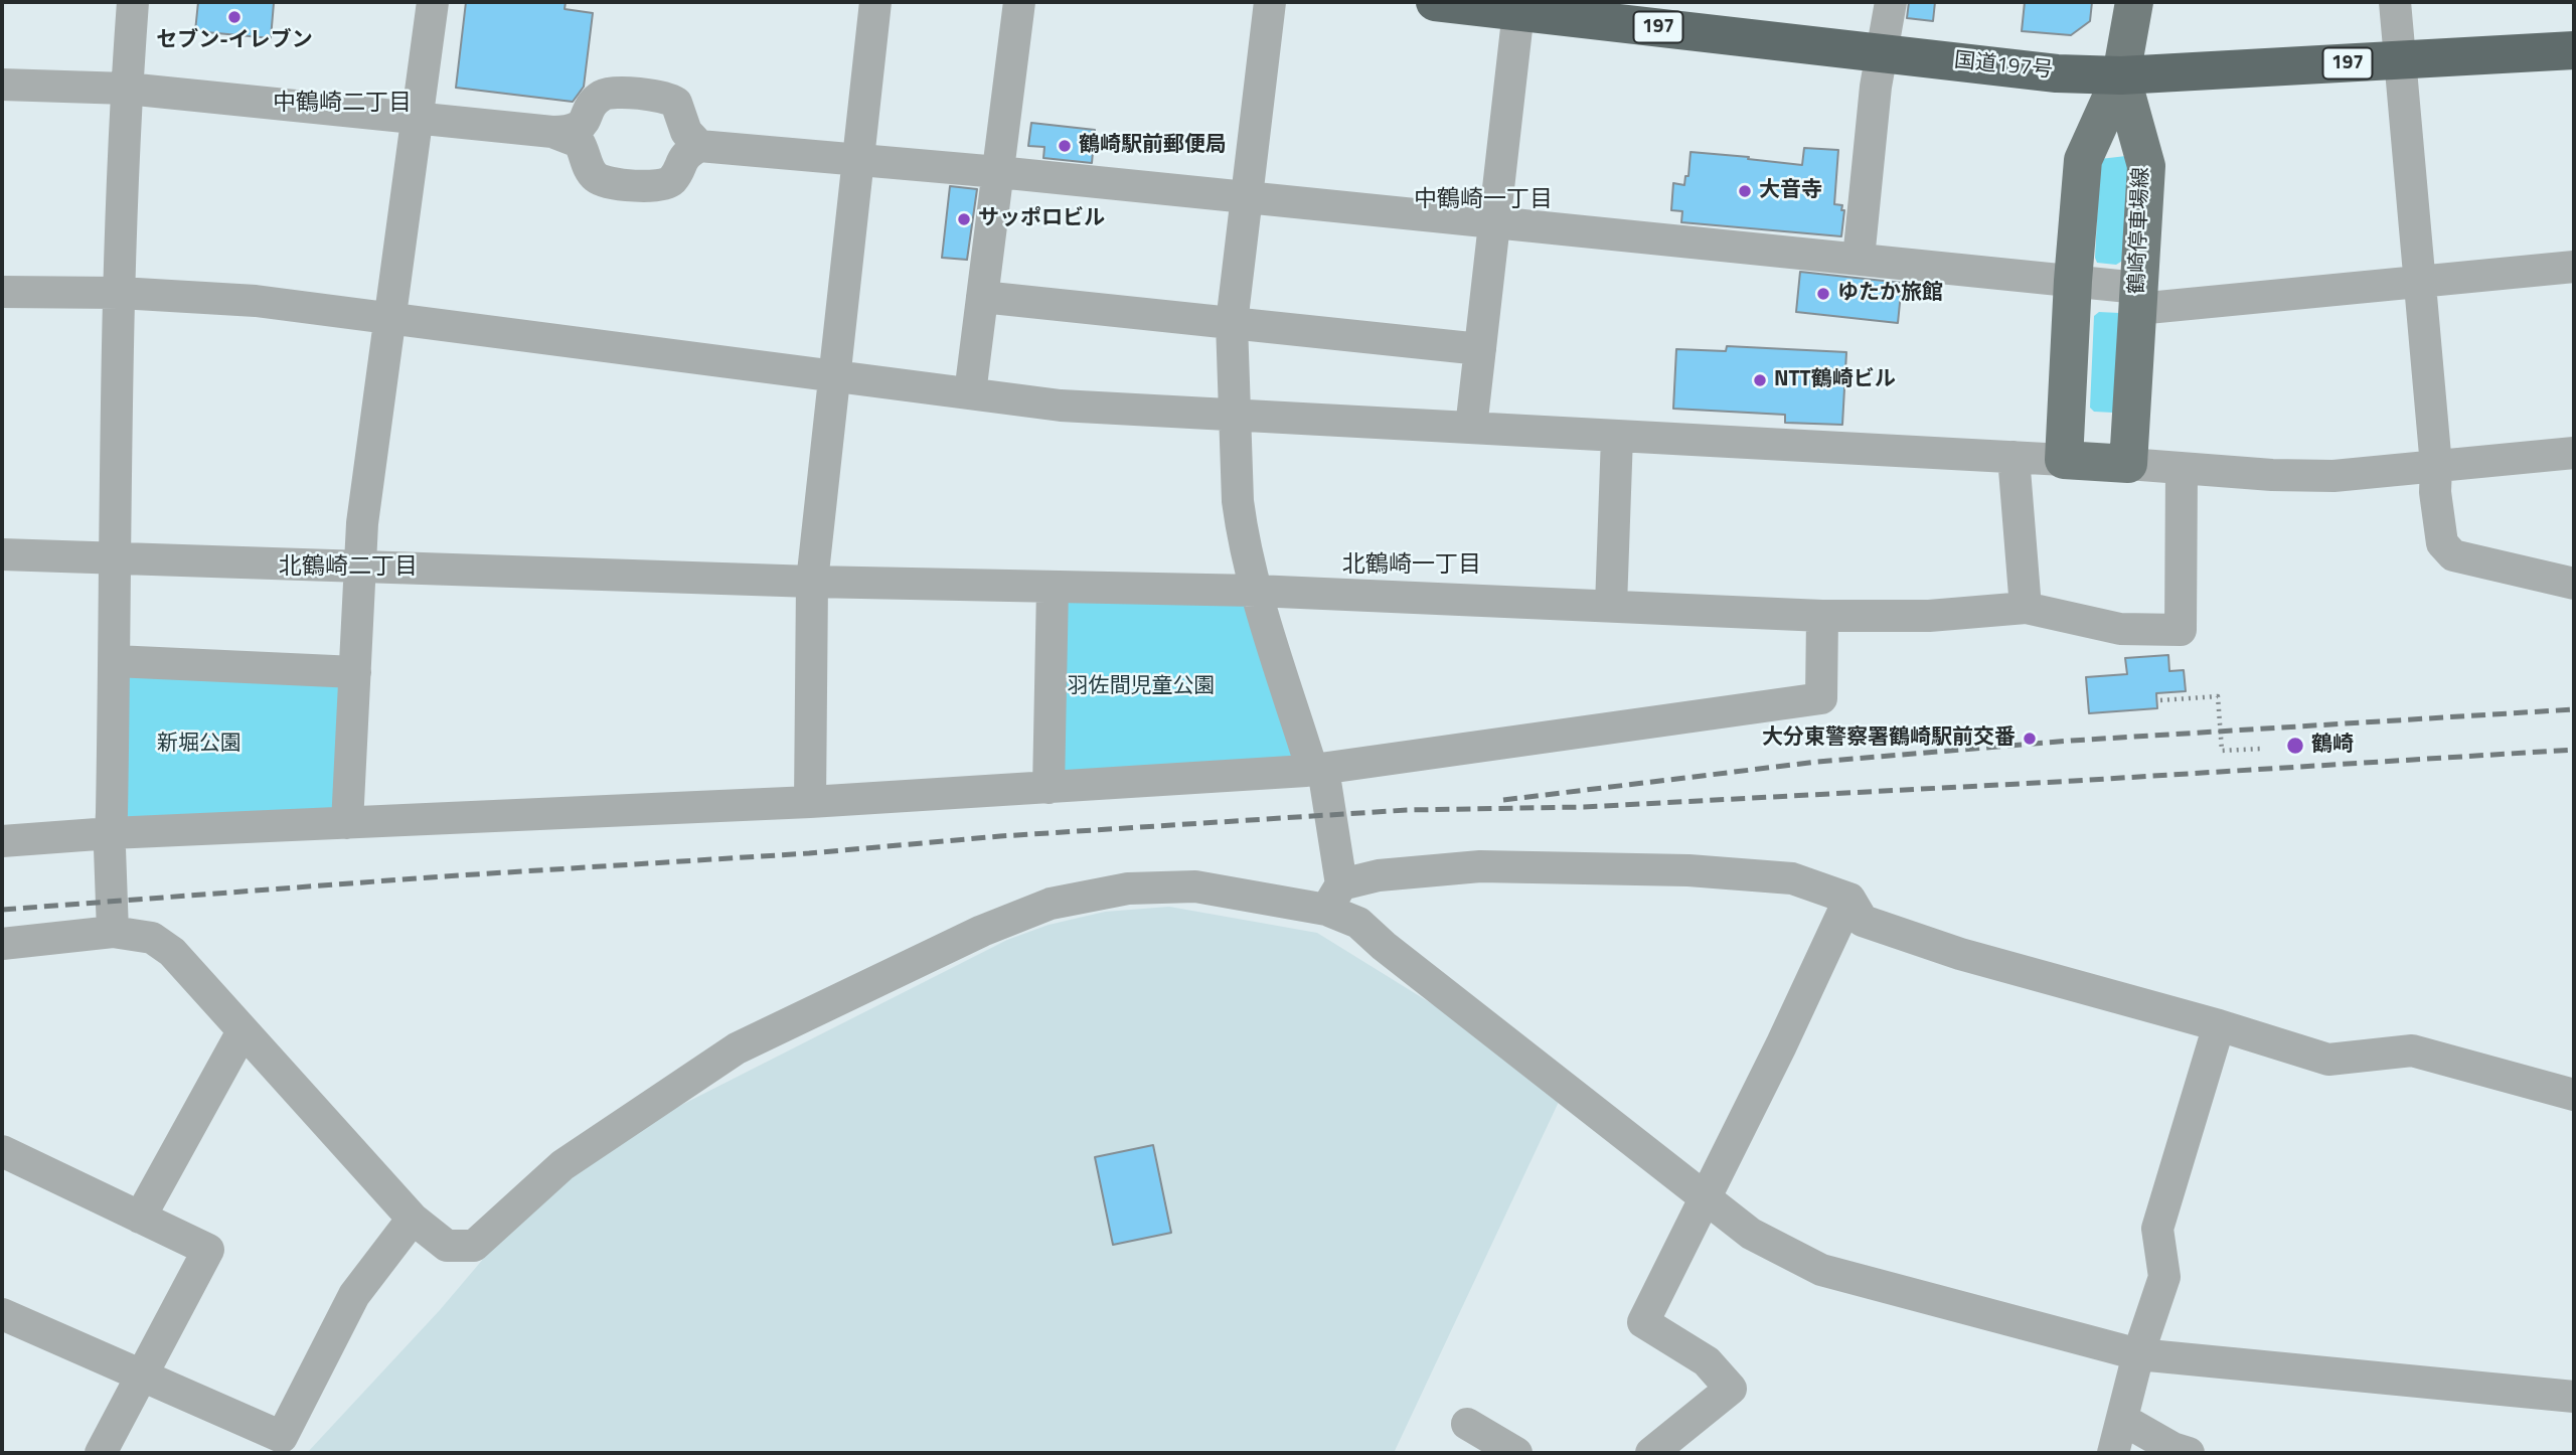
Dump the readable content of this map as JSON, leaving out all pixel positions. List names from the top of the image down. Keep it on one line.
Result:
{"streets":{"highway":["197","国道197号"],"main road":["鶴崎停車場線"]},"crossings":[["国道197号","鶴崎停車場線"]],"districts":["中鶴崎二丁目","中鶴崎一丁目","北鶴崎一丁目","北鶴崎二丁目"],"parks":["羽佐間児童公園","新堀公園"],"places":["セブン-イレブン","鶴崎駅前郵便局","大音寺","サッポロビル","ゆたか旅館","NTT鶴崎ビル","大分東警察署鶴崎駅前交番","鶴崎"]}
